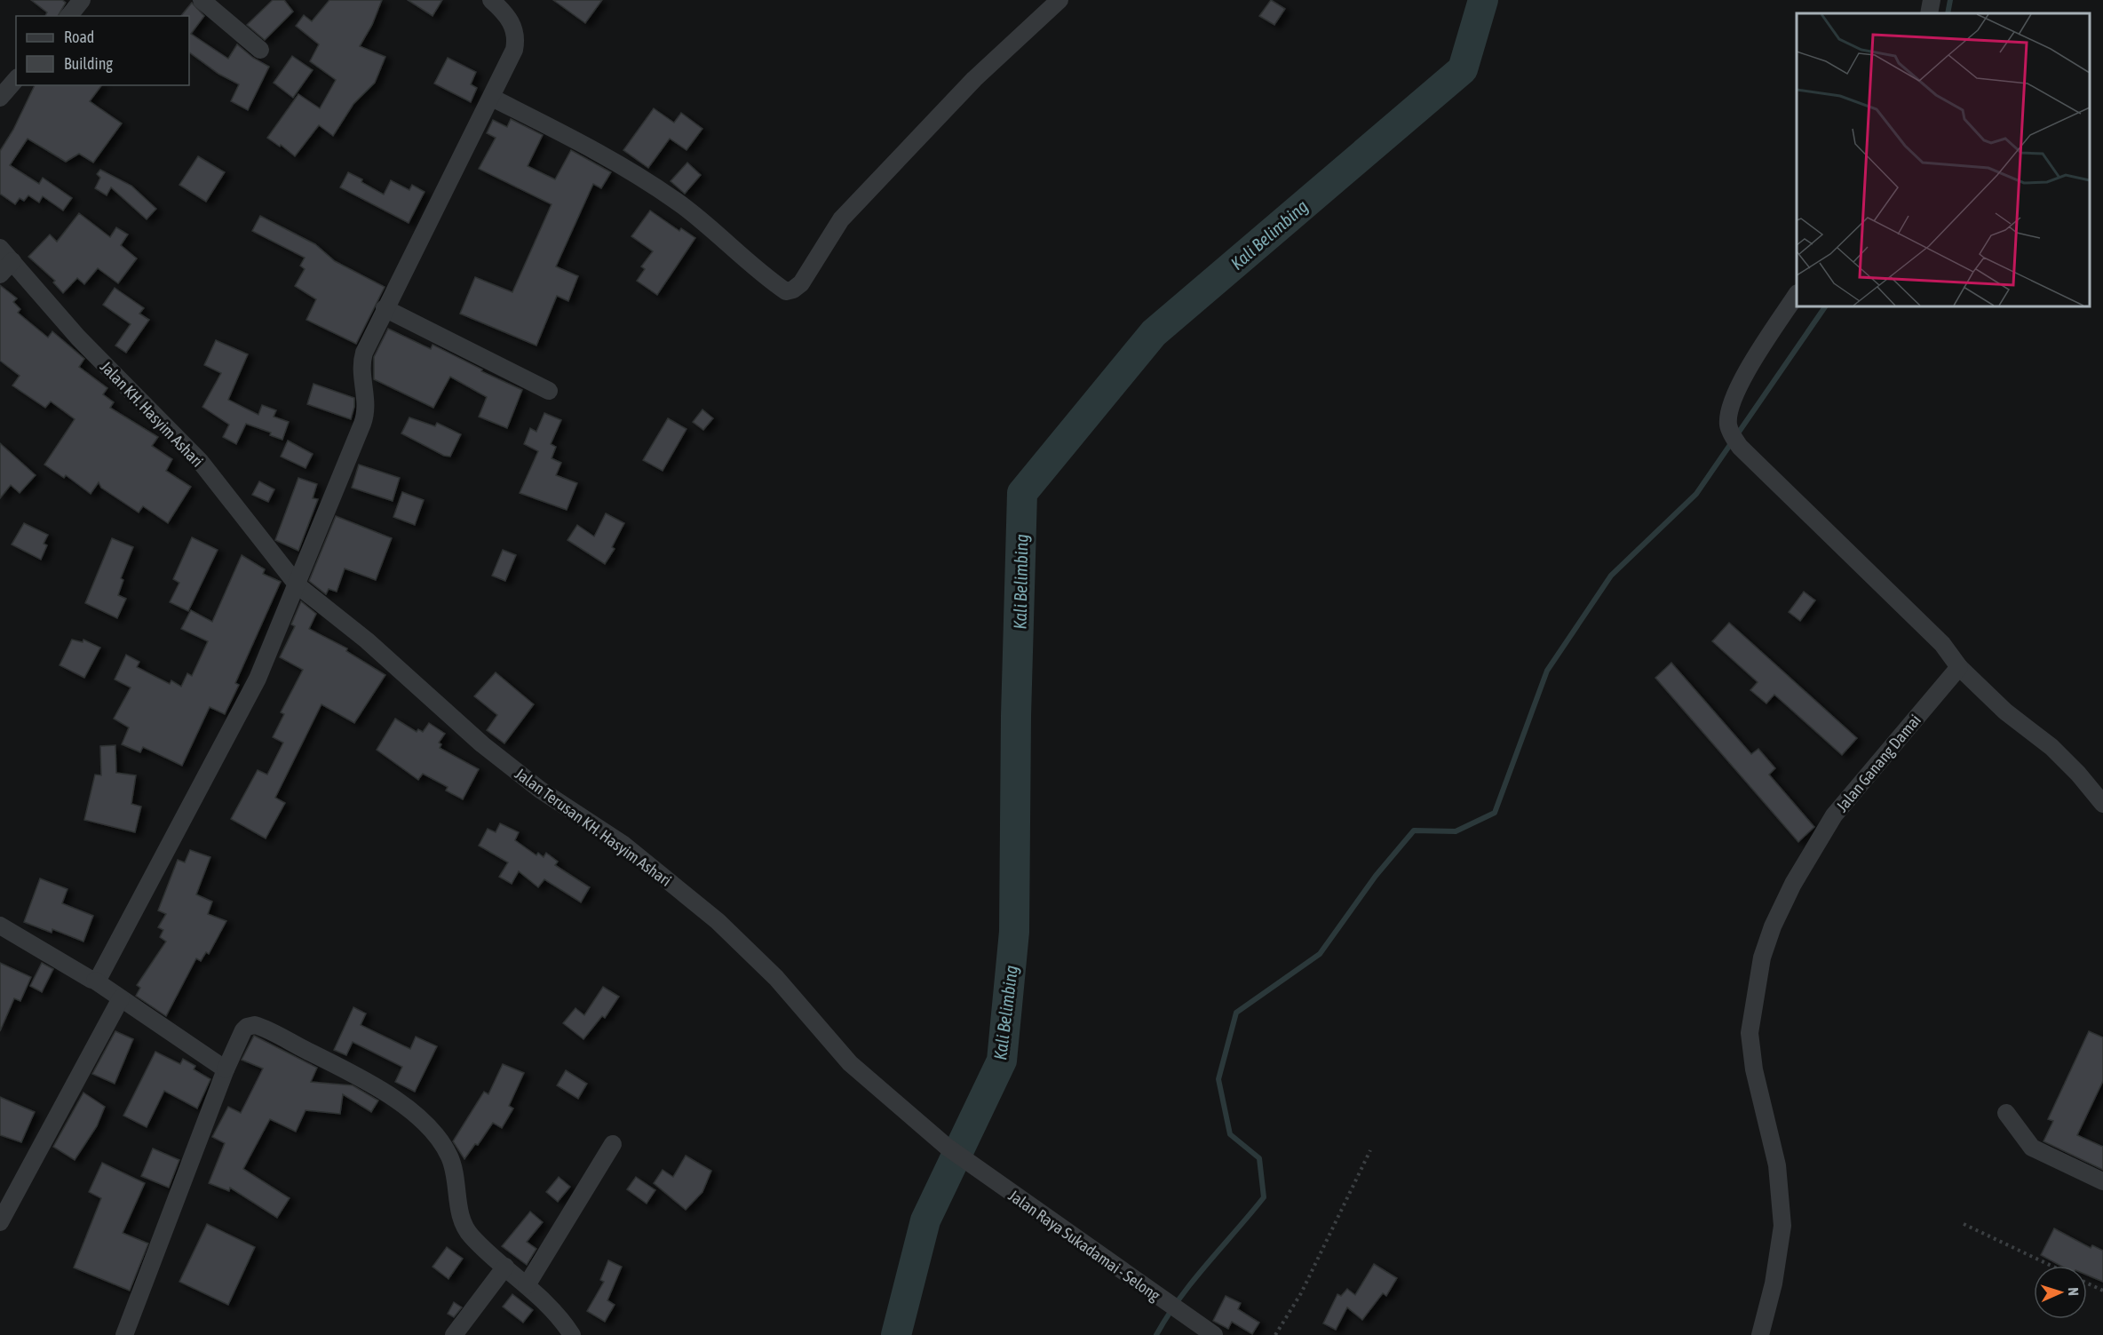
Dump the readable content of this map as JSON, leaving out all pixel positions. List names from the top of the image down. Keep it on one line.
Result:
{"streets":{"street":["Jalan KH. Hasyim Ashari","Jalan Ganang Damai","Jalan Terusan KH. Hasyim Ashari","Jalan Raya Sukadamai - Selong"]},"crossings":[["Jalan KH. Hasyim Ashari","Jalan Terusan KH. Hasyim Ashari"],["Jalan Terusan KH. Hasyim Ashari","Jalan Raya Sukadamai - Selong"]],"water":["Kali Belimbing"],"legend":["Road","Building"],"north":"right"}
